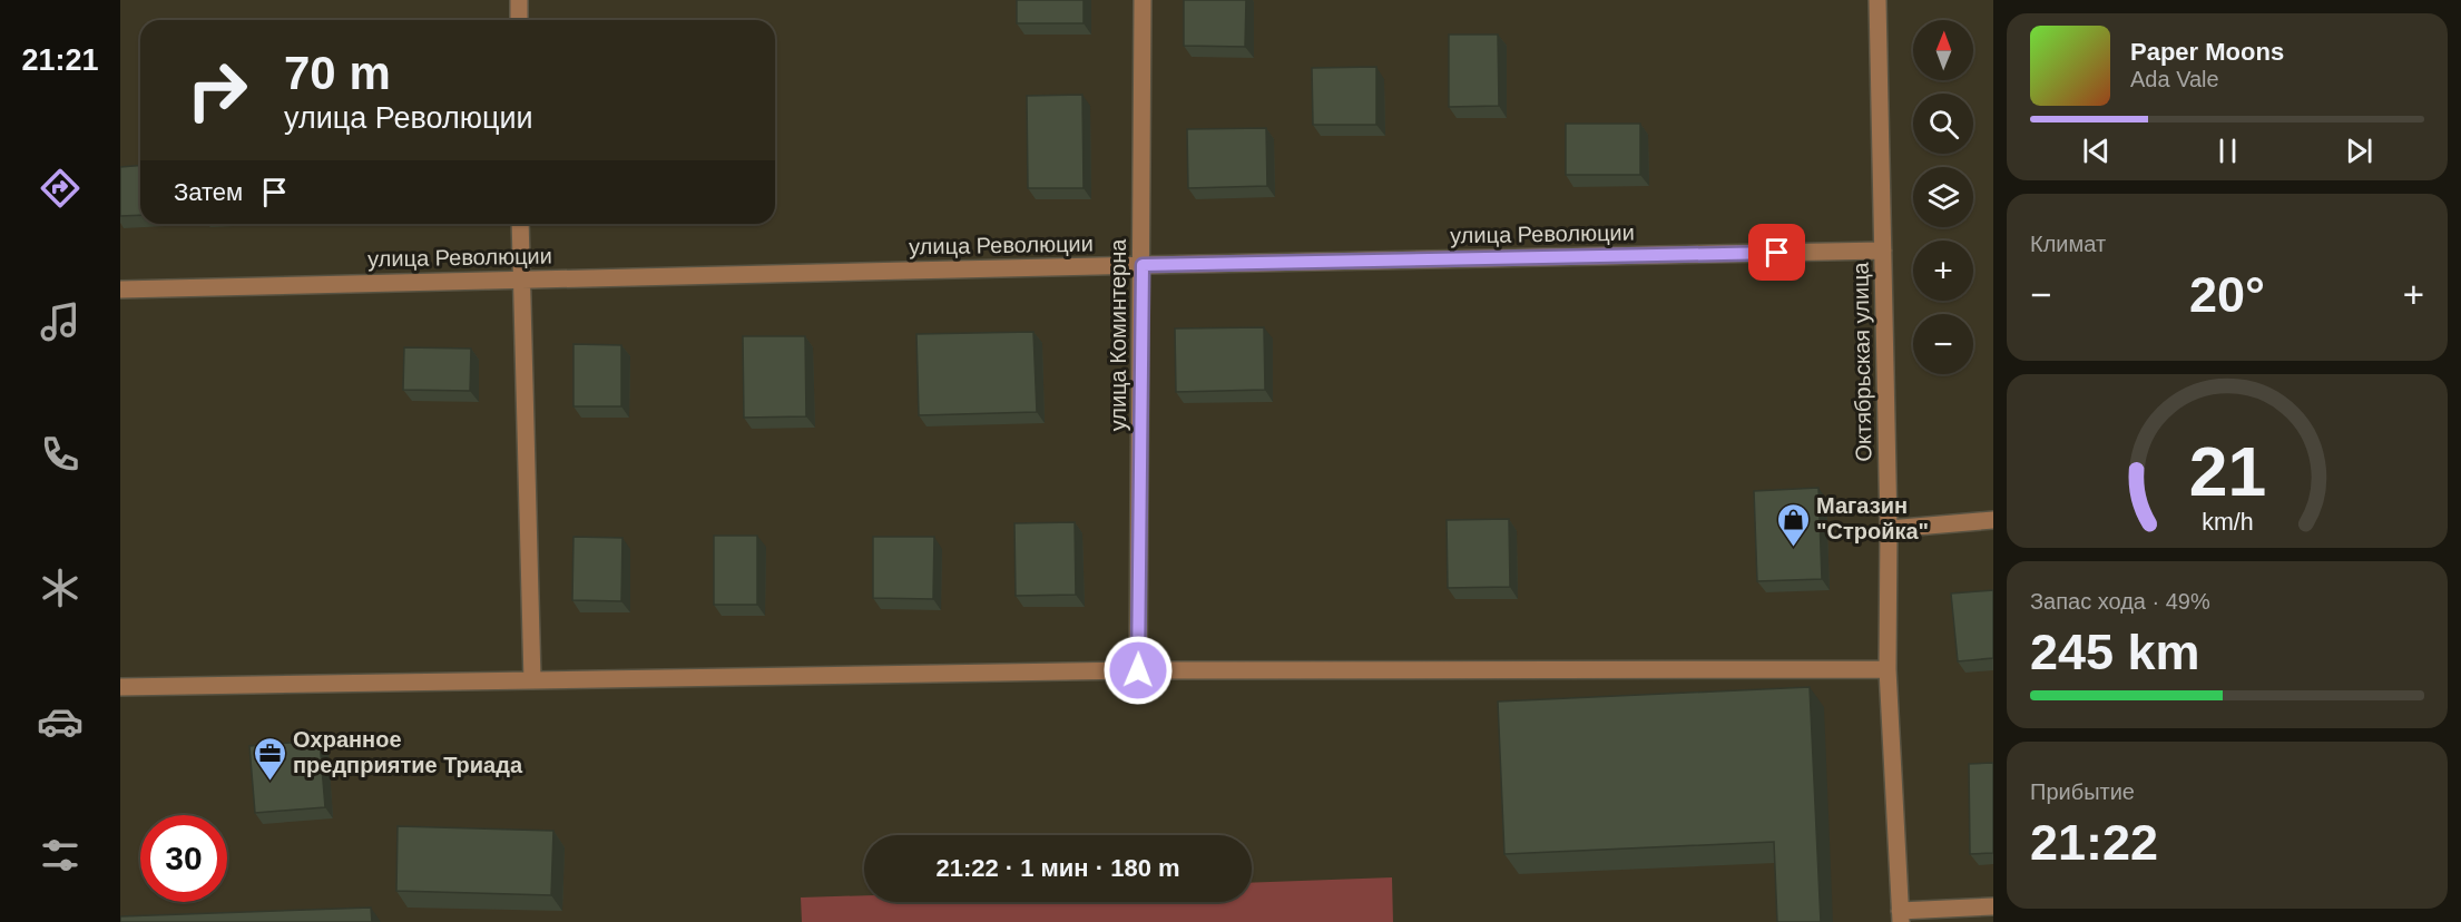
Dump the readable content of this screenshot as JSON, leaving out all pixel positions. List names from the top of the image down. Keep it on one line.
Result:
{"streets":{"street":["улица Революции","улица Коминтерна","Октябрьская улица"]},"crossings":[["улица Революции","улица Коминтерна"],["улица Революции","Октябрьская улица"]],"places":{"shop":["Магазин \"Стройка\""],"office":["Охранное предприятие Триада"]},"north":"top","page":{"tabs":"21:21","map_buttons":["+","−"],"turn":["70 m","улица Революции"],"song":["Paper Moons","Ada Vale"],"then":"Затем","tile":["Климат",["Запас хода · 49%","245 km"],["Прибытие","21:22"]],"heat":["−","20°","+"],"limit":"30","trip":"21:22 · 1 мин · 180 m","gauge":["21","km/h"]}}
